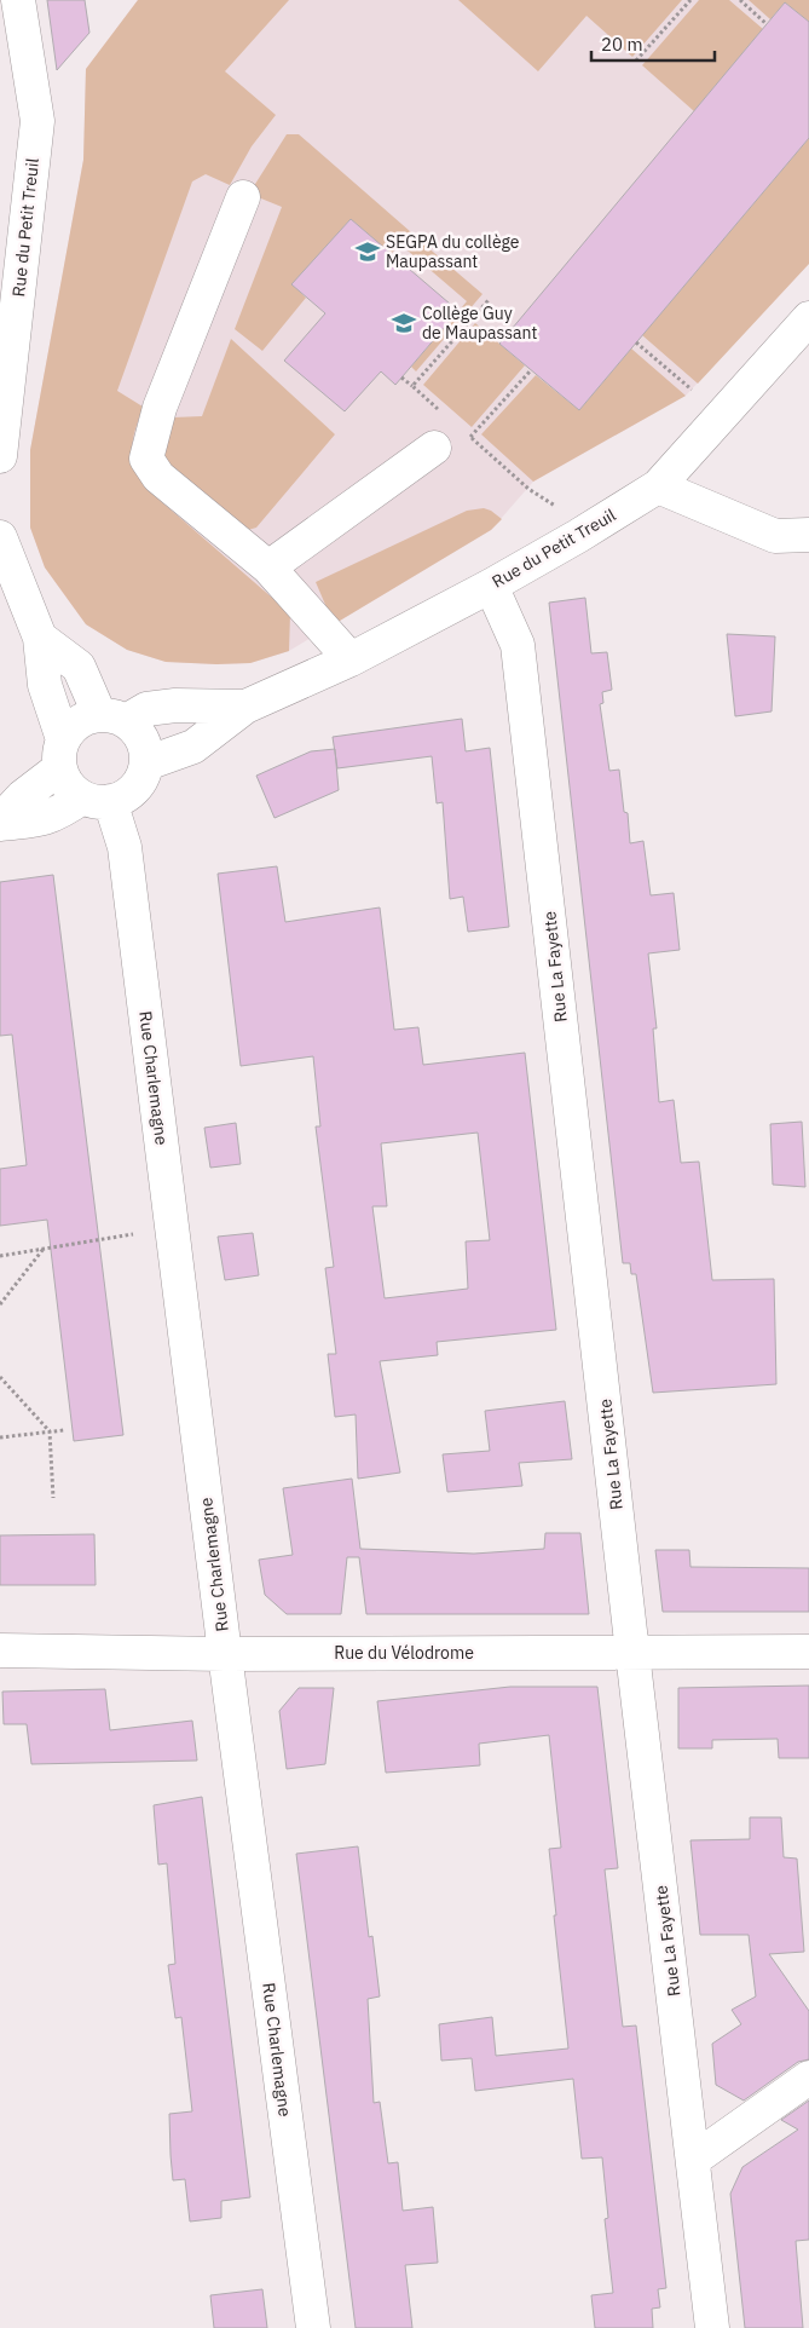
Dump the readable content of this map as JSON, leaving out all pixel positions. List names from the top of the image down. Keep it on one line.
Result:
{"streets":{"street":["Rue du Petit Treuil","Rue La Fayette","Rue Charlemagne","Rue du Vélodrome"]},"crossings":[["Rue du Petit Treuil","Rue La Fayette"],["Rue du Petit Treuil","Rue Charlemagne"],["Rue La Fayette","Rue du Vélodrome"],["Rue Charlemagne","Rue du Vélodrome"]],"places":{"school or university":["SEGPA du collège Maupassant","Collège Guy de Maupassant"]},"scale_bar":"20 m"}
